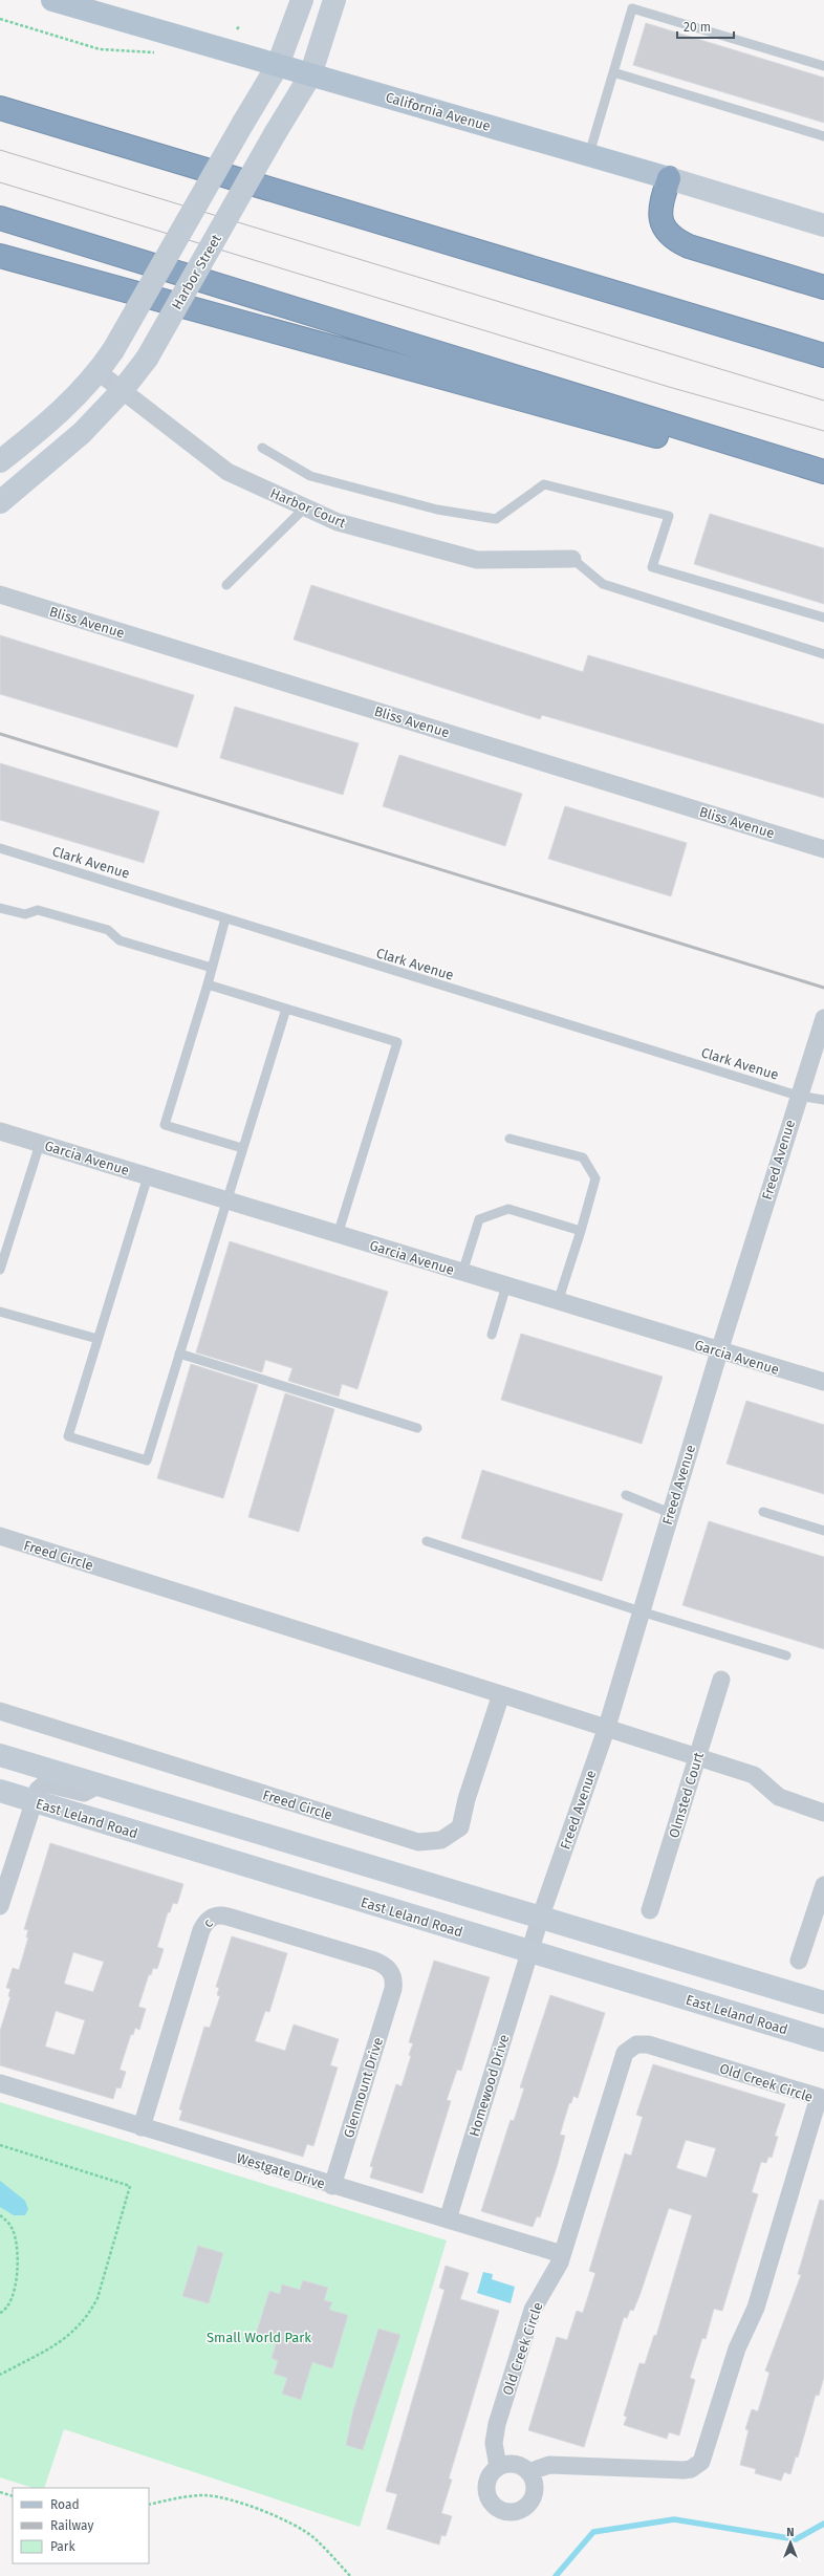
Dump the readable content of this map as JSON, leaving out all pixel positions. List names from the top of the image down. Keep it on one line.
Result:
{"streets":{"main road":["California Avenue","Harbor Street","East Leland Road"],"street":["Harbor Court","Bliss Avenue","Garcia Avenue","Freed Avenue","Freed Circle","Olmsted Court","c","Old Creek Circle","Homewood Drive","Glenmount Drive","Westgate Drive"],"lane":["Clark Avenue"]},"crossings":[["California Avenue","Harbor Street"],["Harbor Street","Harbor Court"],["Clark Avenue","Freed Avenue"],["Garcia Avenue","Freed Avenue"],["Freed Avenue","Freed Circle"],["Freed Avenue","East Leland Road"],["Freed Avenue","Homewood Drive"],["Freed Circle","Olmsted Court"],["East Leland Road","Homewood Drive"],["c","Glenmount Drive"],["c","Westgate Drive"],["Old Creek Circle","Westgate Drive"],["Homewood Drive","Westgate Drive"],["Glenmount Drive","Westgate Drive"]],"parks":["Small World Park"],"legend":["Road","Railway","Park"],"scale_bar":"20 m","north":"top"}
